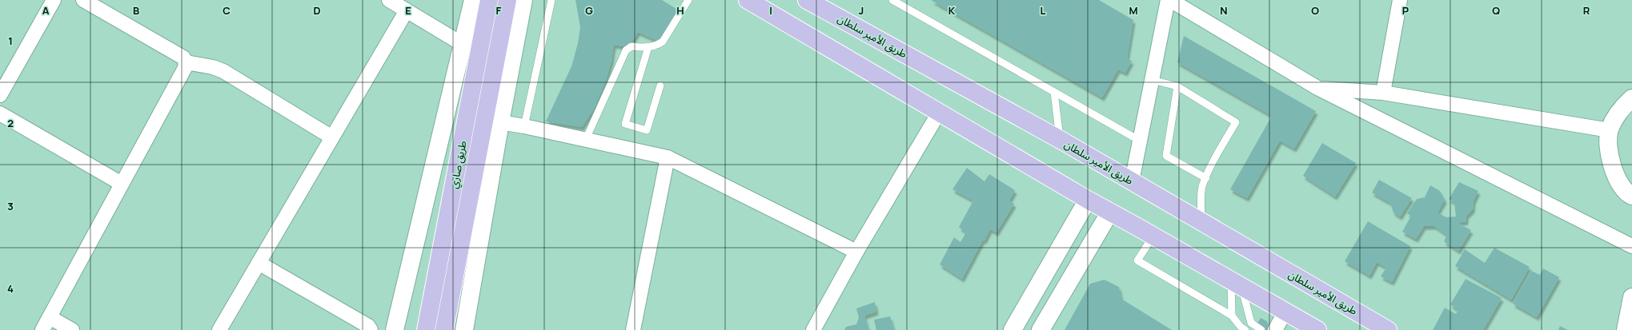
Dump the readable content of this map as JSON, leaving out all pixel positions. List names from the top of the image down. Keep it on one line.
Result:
{"streets":{"main road":["طريق الأمير سلطان","طريق صاري"]},"grid":{"columns":["A","B","C","D","E","F","G","H","I","J","K","L","M","N","O","P","Q","R"],"rows":["1","2","3","4"]}}
